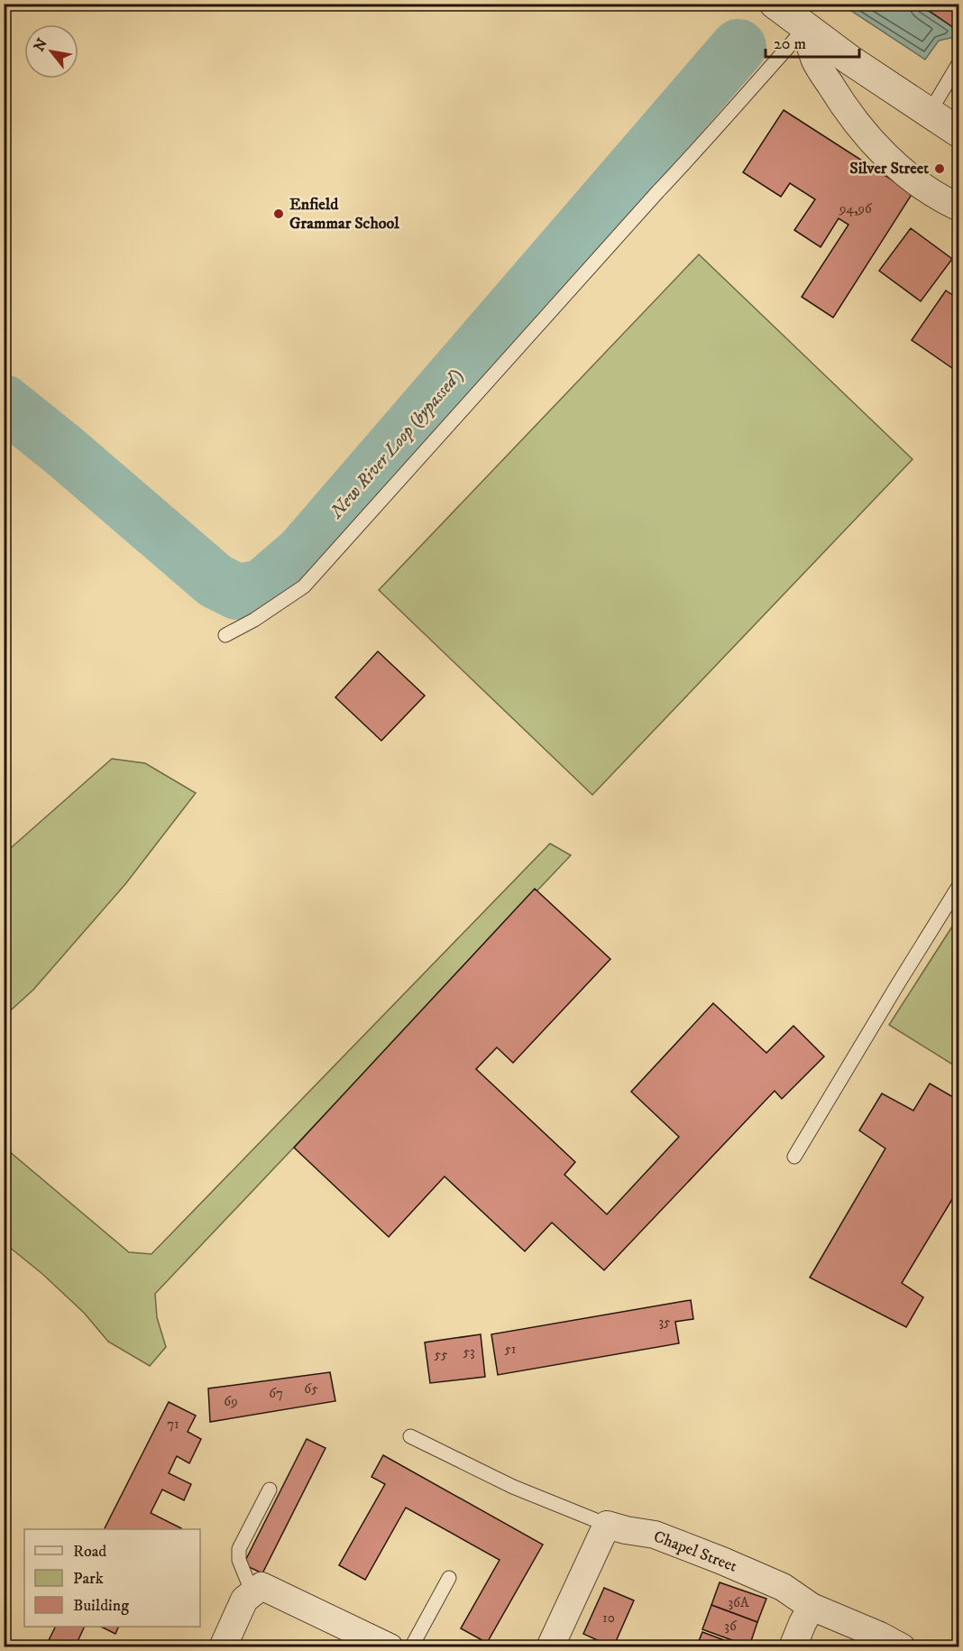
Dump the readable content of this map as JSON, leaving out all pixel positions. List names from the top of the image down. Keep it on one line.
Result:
{"streets":{"street":["Chapel Street"]},"water":["New River Loop (bypassed)"],"places":["Silver Street","Enfield Grammar School"],"house_numbers":["94,96","35","51","53","55","65","67","69","71","36A","10","36"],"legend":["Road","Park","Building"],"scale_bar":"20 m","north":"top left"}
